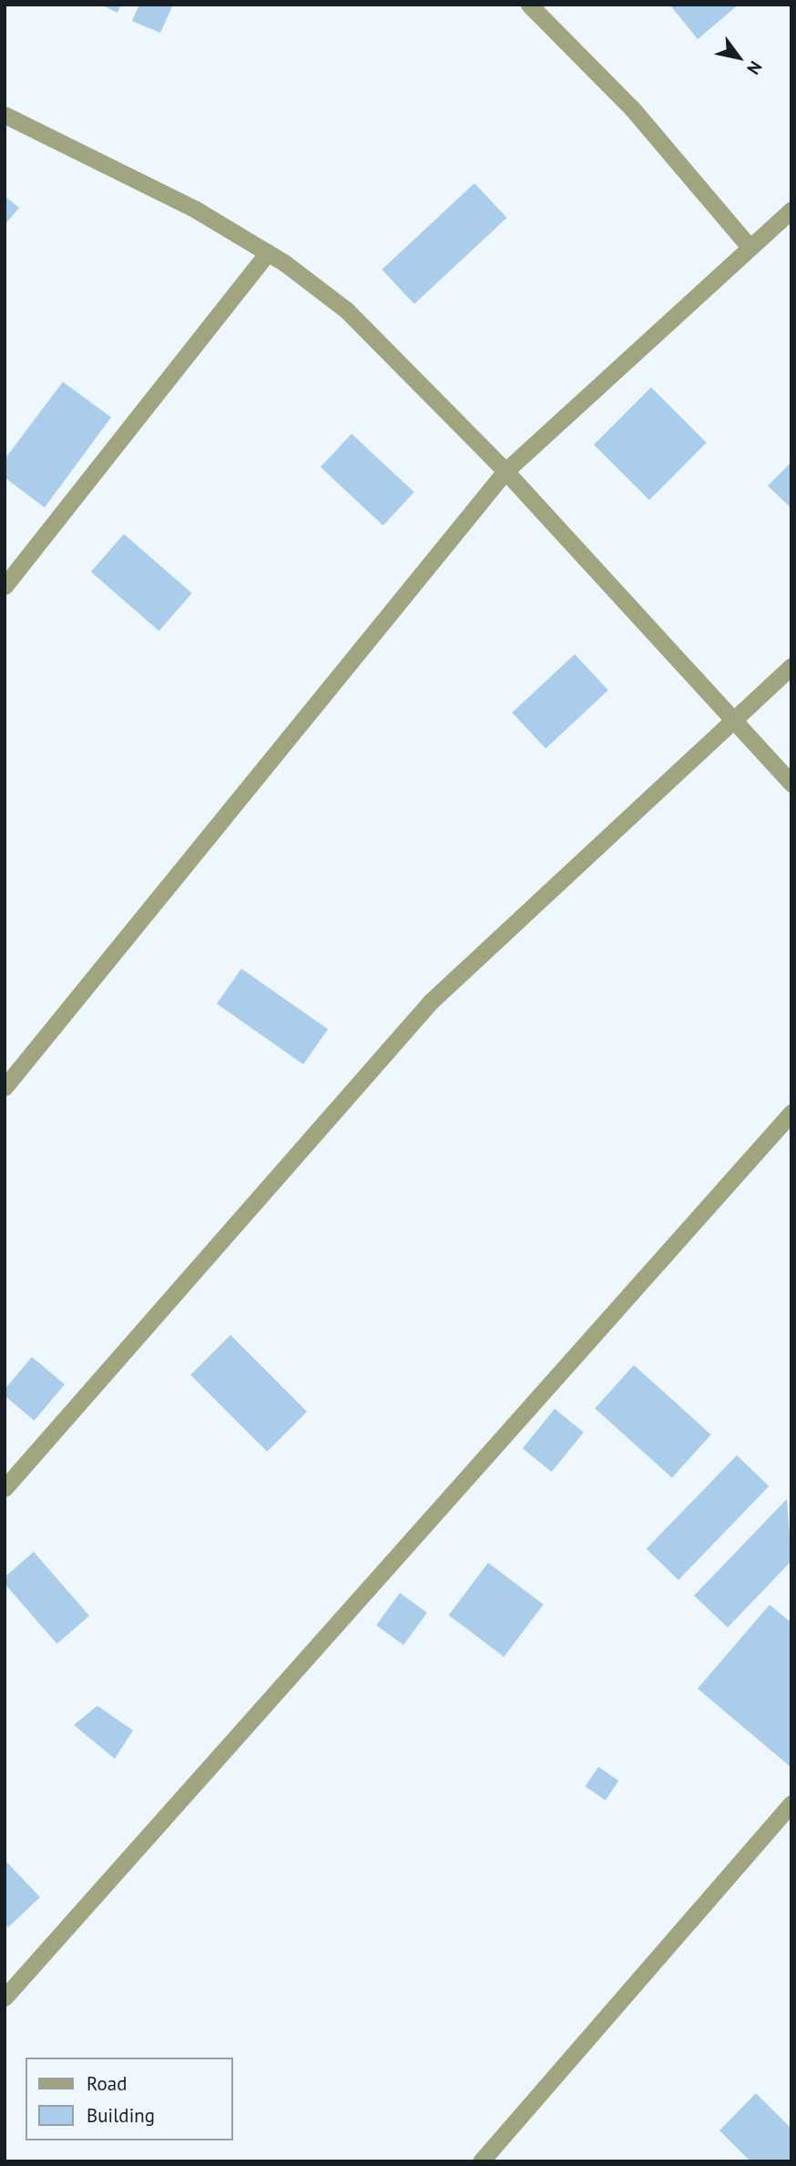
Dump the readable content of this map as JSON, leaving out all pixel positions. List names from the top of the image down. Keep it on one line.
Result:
{"legend":["Road","Building"],"north":"bottom right"}
